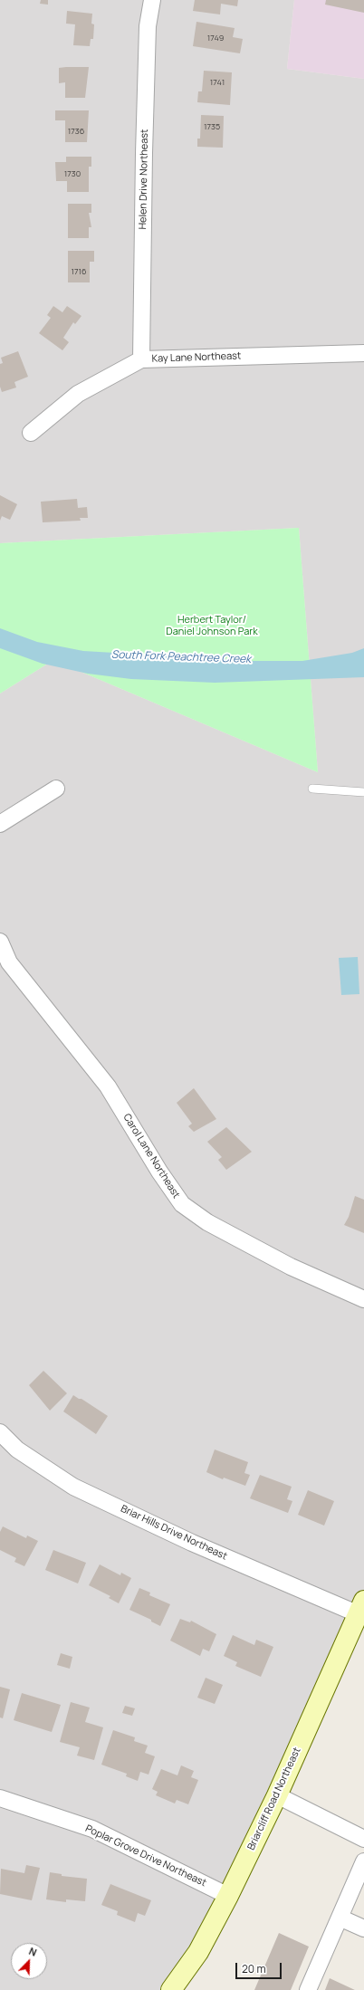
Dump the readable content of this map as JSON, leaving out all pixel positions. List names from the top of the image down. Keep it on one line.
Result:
{"streets":{"main road":["Briarcliff Road Northeast"],"street":["Helen Drive Northeast","Kay Lane Northeast","Carol Lane Northeast","Briar Hills Drive Northeast","Poplar Grove Drive Northeast"]},"crossings":[["Helen Drive Northeast","Kay Lane Northeast"],["Briar Hills Drive Northeast","Briarcliff Road Northeast"],["Briarcliff Road Northeast","Poplar Grove Drive Northeast"]],"water":["South Fork Peachtree Creek"],"parks":["Herbert Taylor/ Daniel Johnson Park"],"house_numbers":["1749","1741","1735","1736","1730","1716"],"scale_bar":"20 m","north":"top right"}
